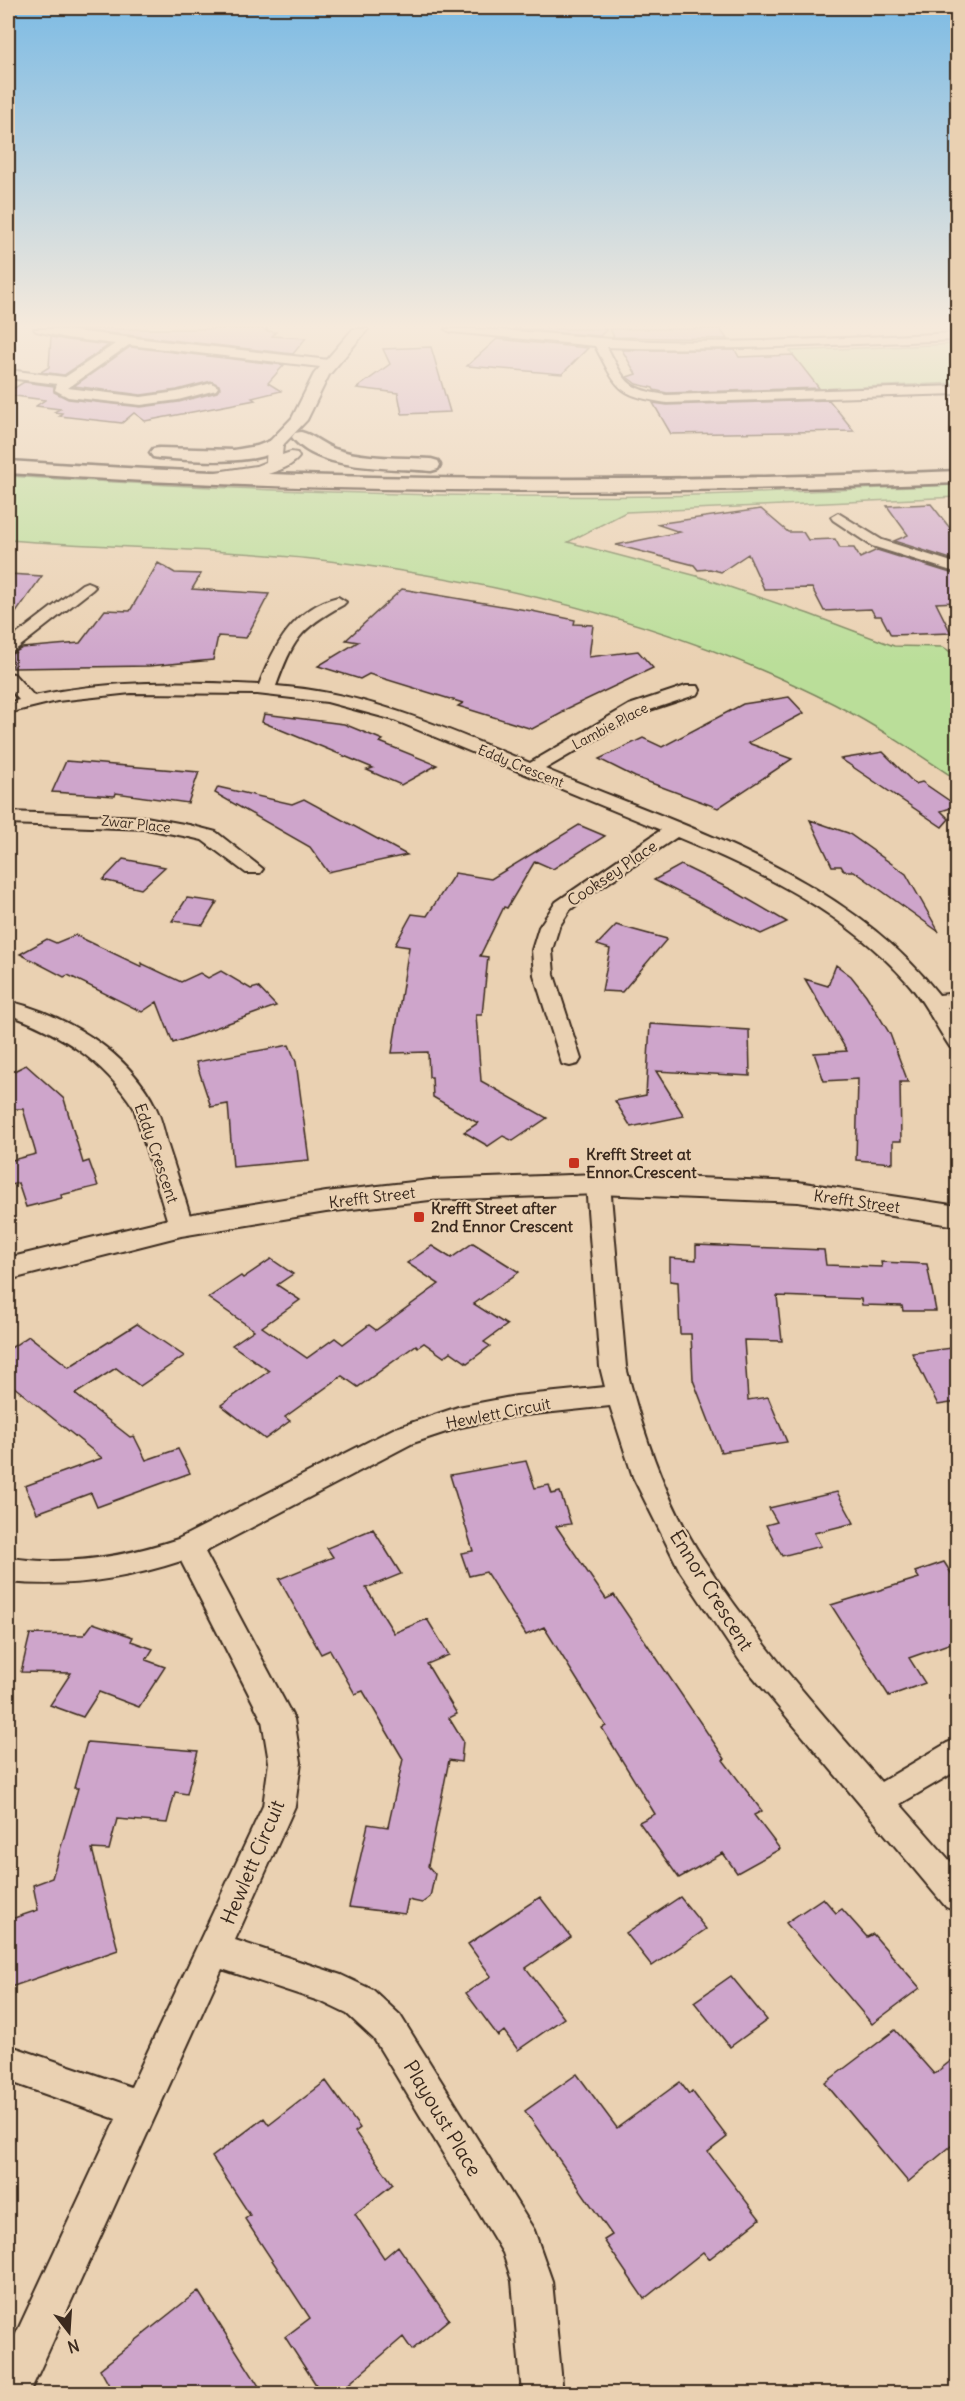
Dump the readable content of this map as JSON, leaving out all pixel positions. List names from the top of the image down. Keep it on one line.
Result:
{"streets":{"street":["Lambie Place","Eddy Crescent","Zwar Place","Cooksey Place","Krefft Street","Hewlett Circuit","Ennor Crescent","Playoust Place"]},"crossings":[["Lambie Place","Eddy Crescent"],["Eddy Crescent","Cooksey Place"],["Eddy Crescent","Krefft Street"],["Krefft Street","Ennor Crescent"],["Hewlett Circuit","Ennor Crescent"],["Hewlett Circuit","Playoust Place"]],"places":{"transit":["Krefft Street at Ennor Crescent","Krefft Street after 2nd Ennor Crescent"]},"north":"bottom"}
